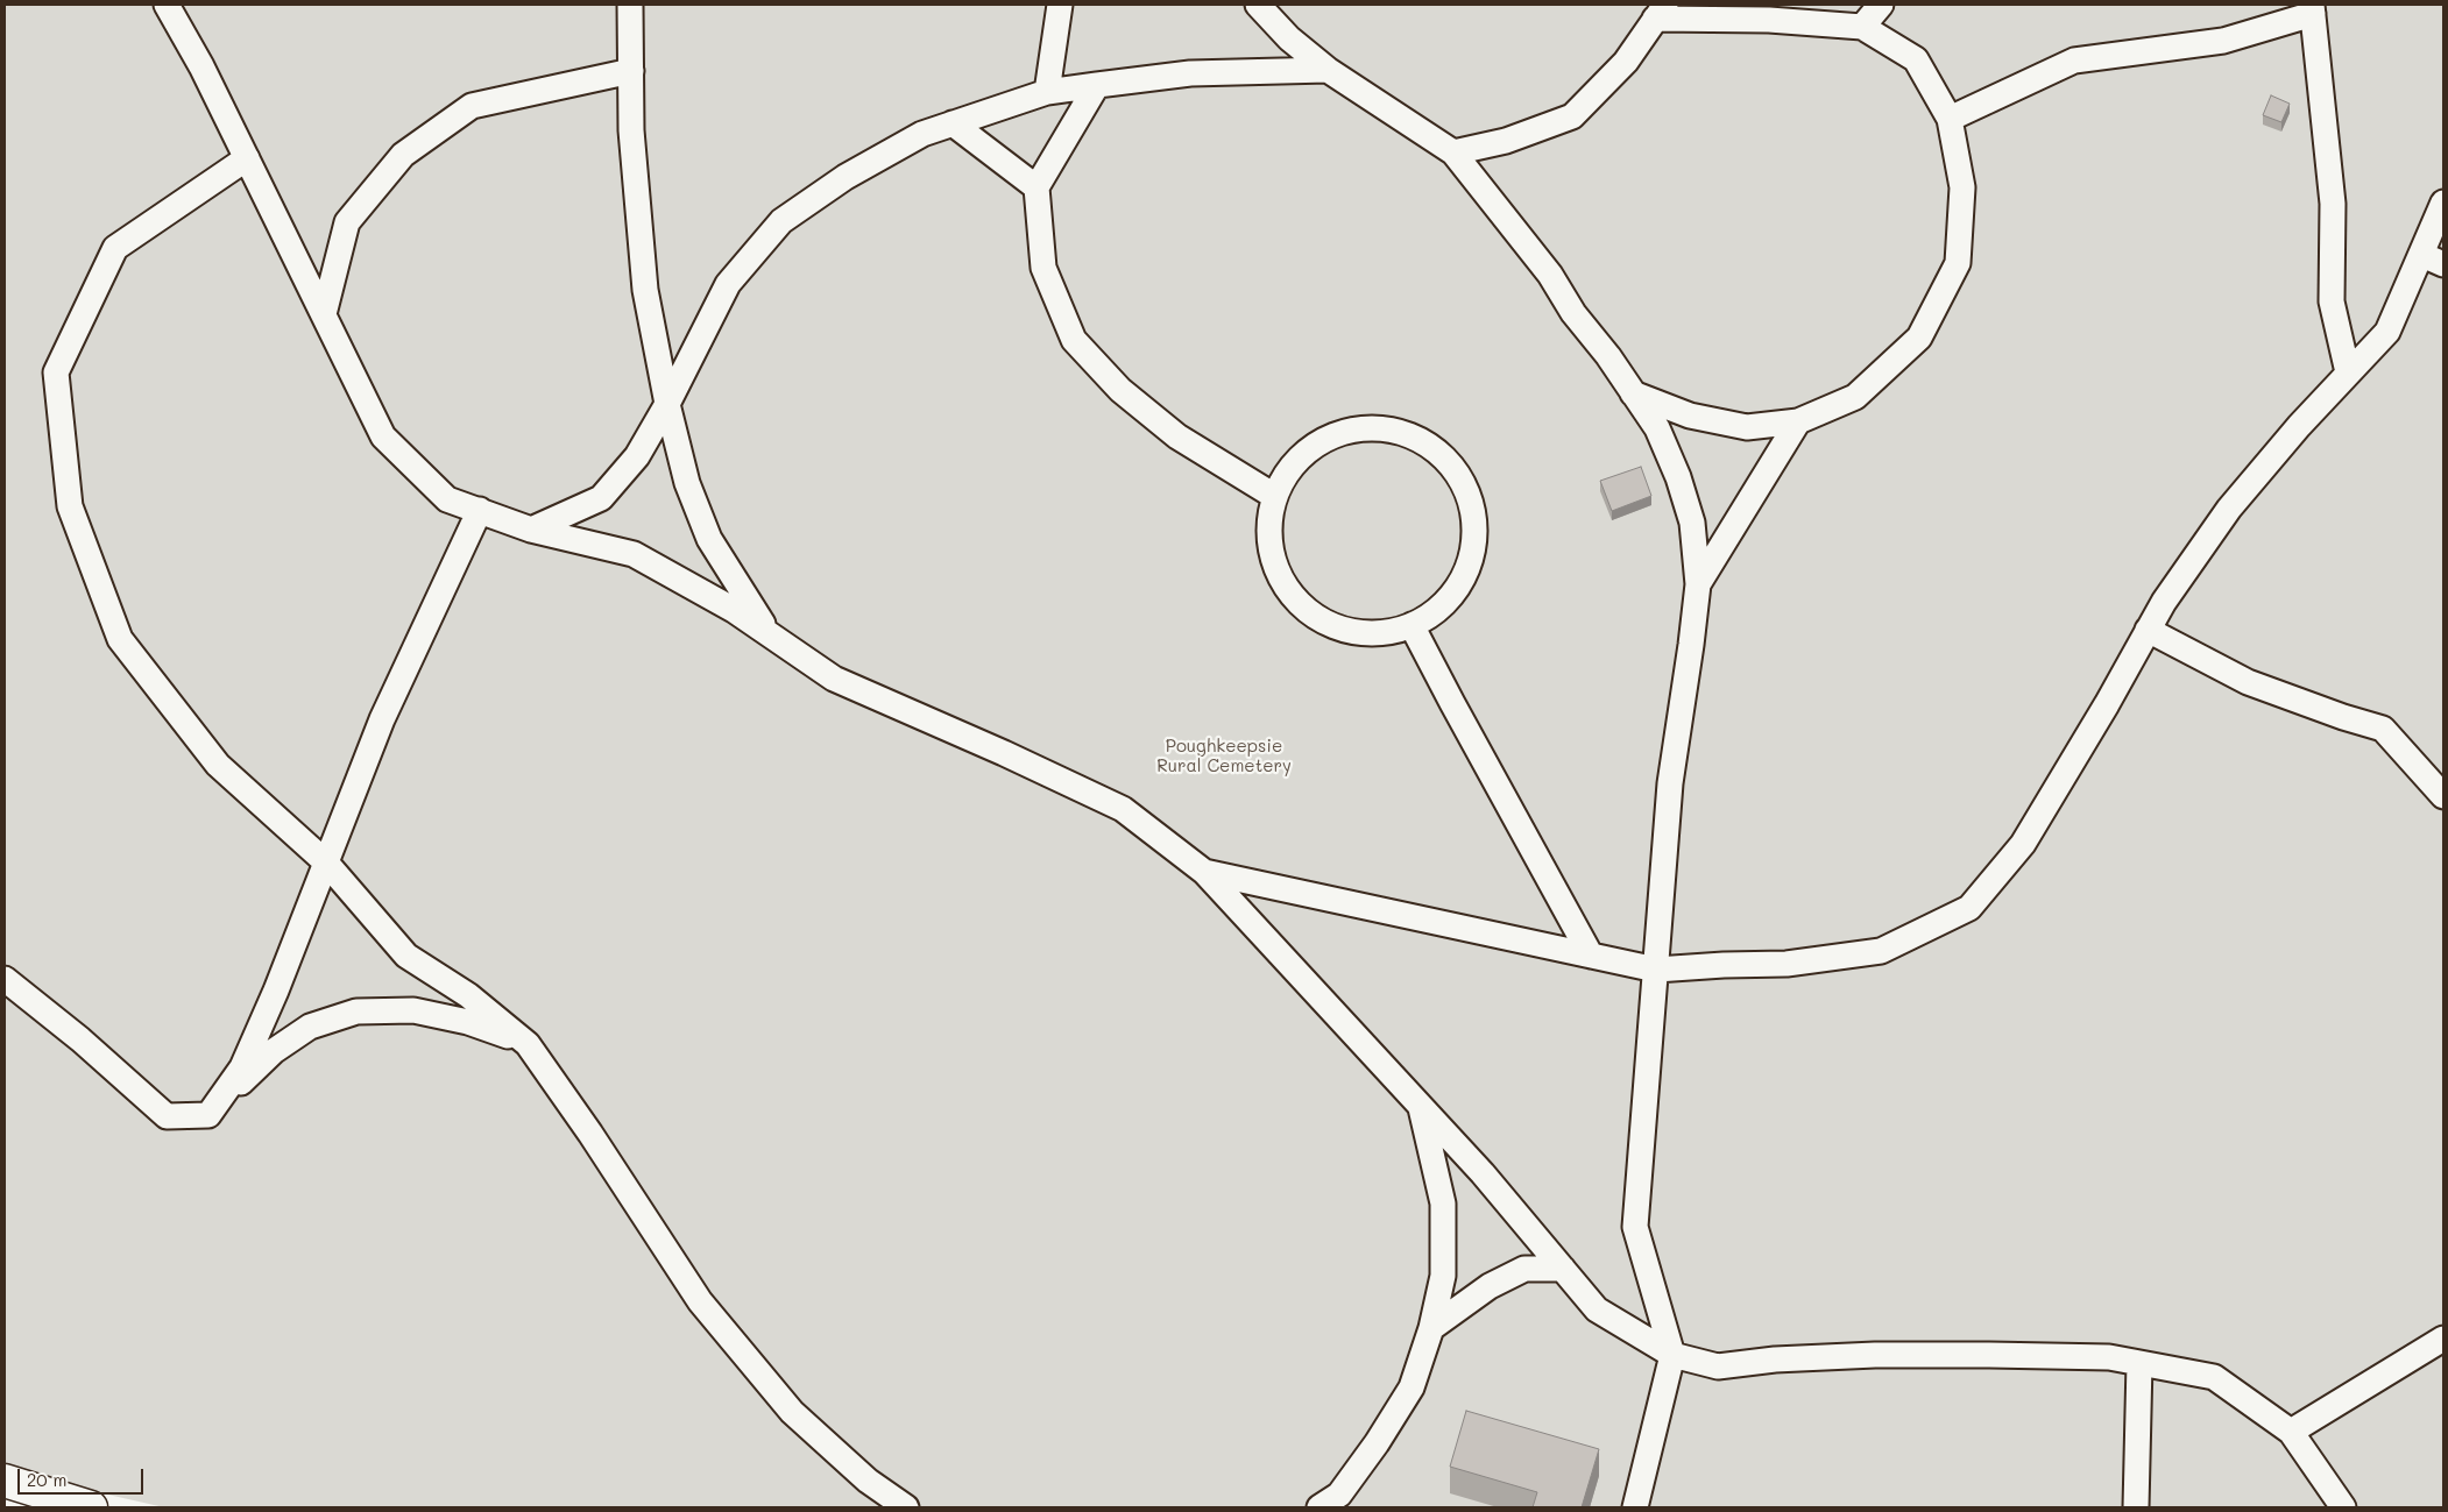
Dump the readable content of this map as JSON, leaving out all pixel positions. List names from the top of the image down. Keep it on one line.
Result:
{"parks":["Poughkeepsie Rural Cemetery"],"scale_bar":"20 m"}
